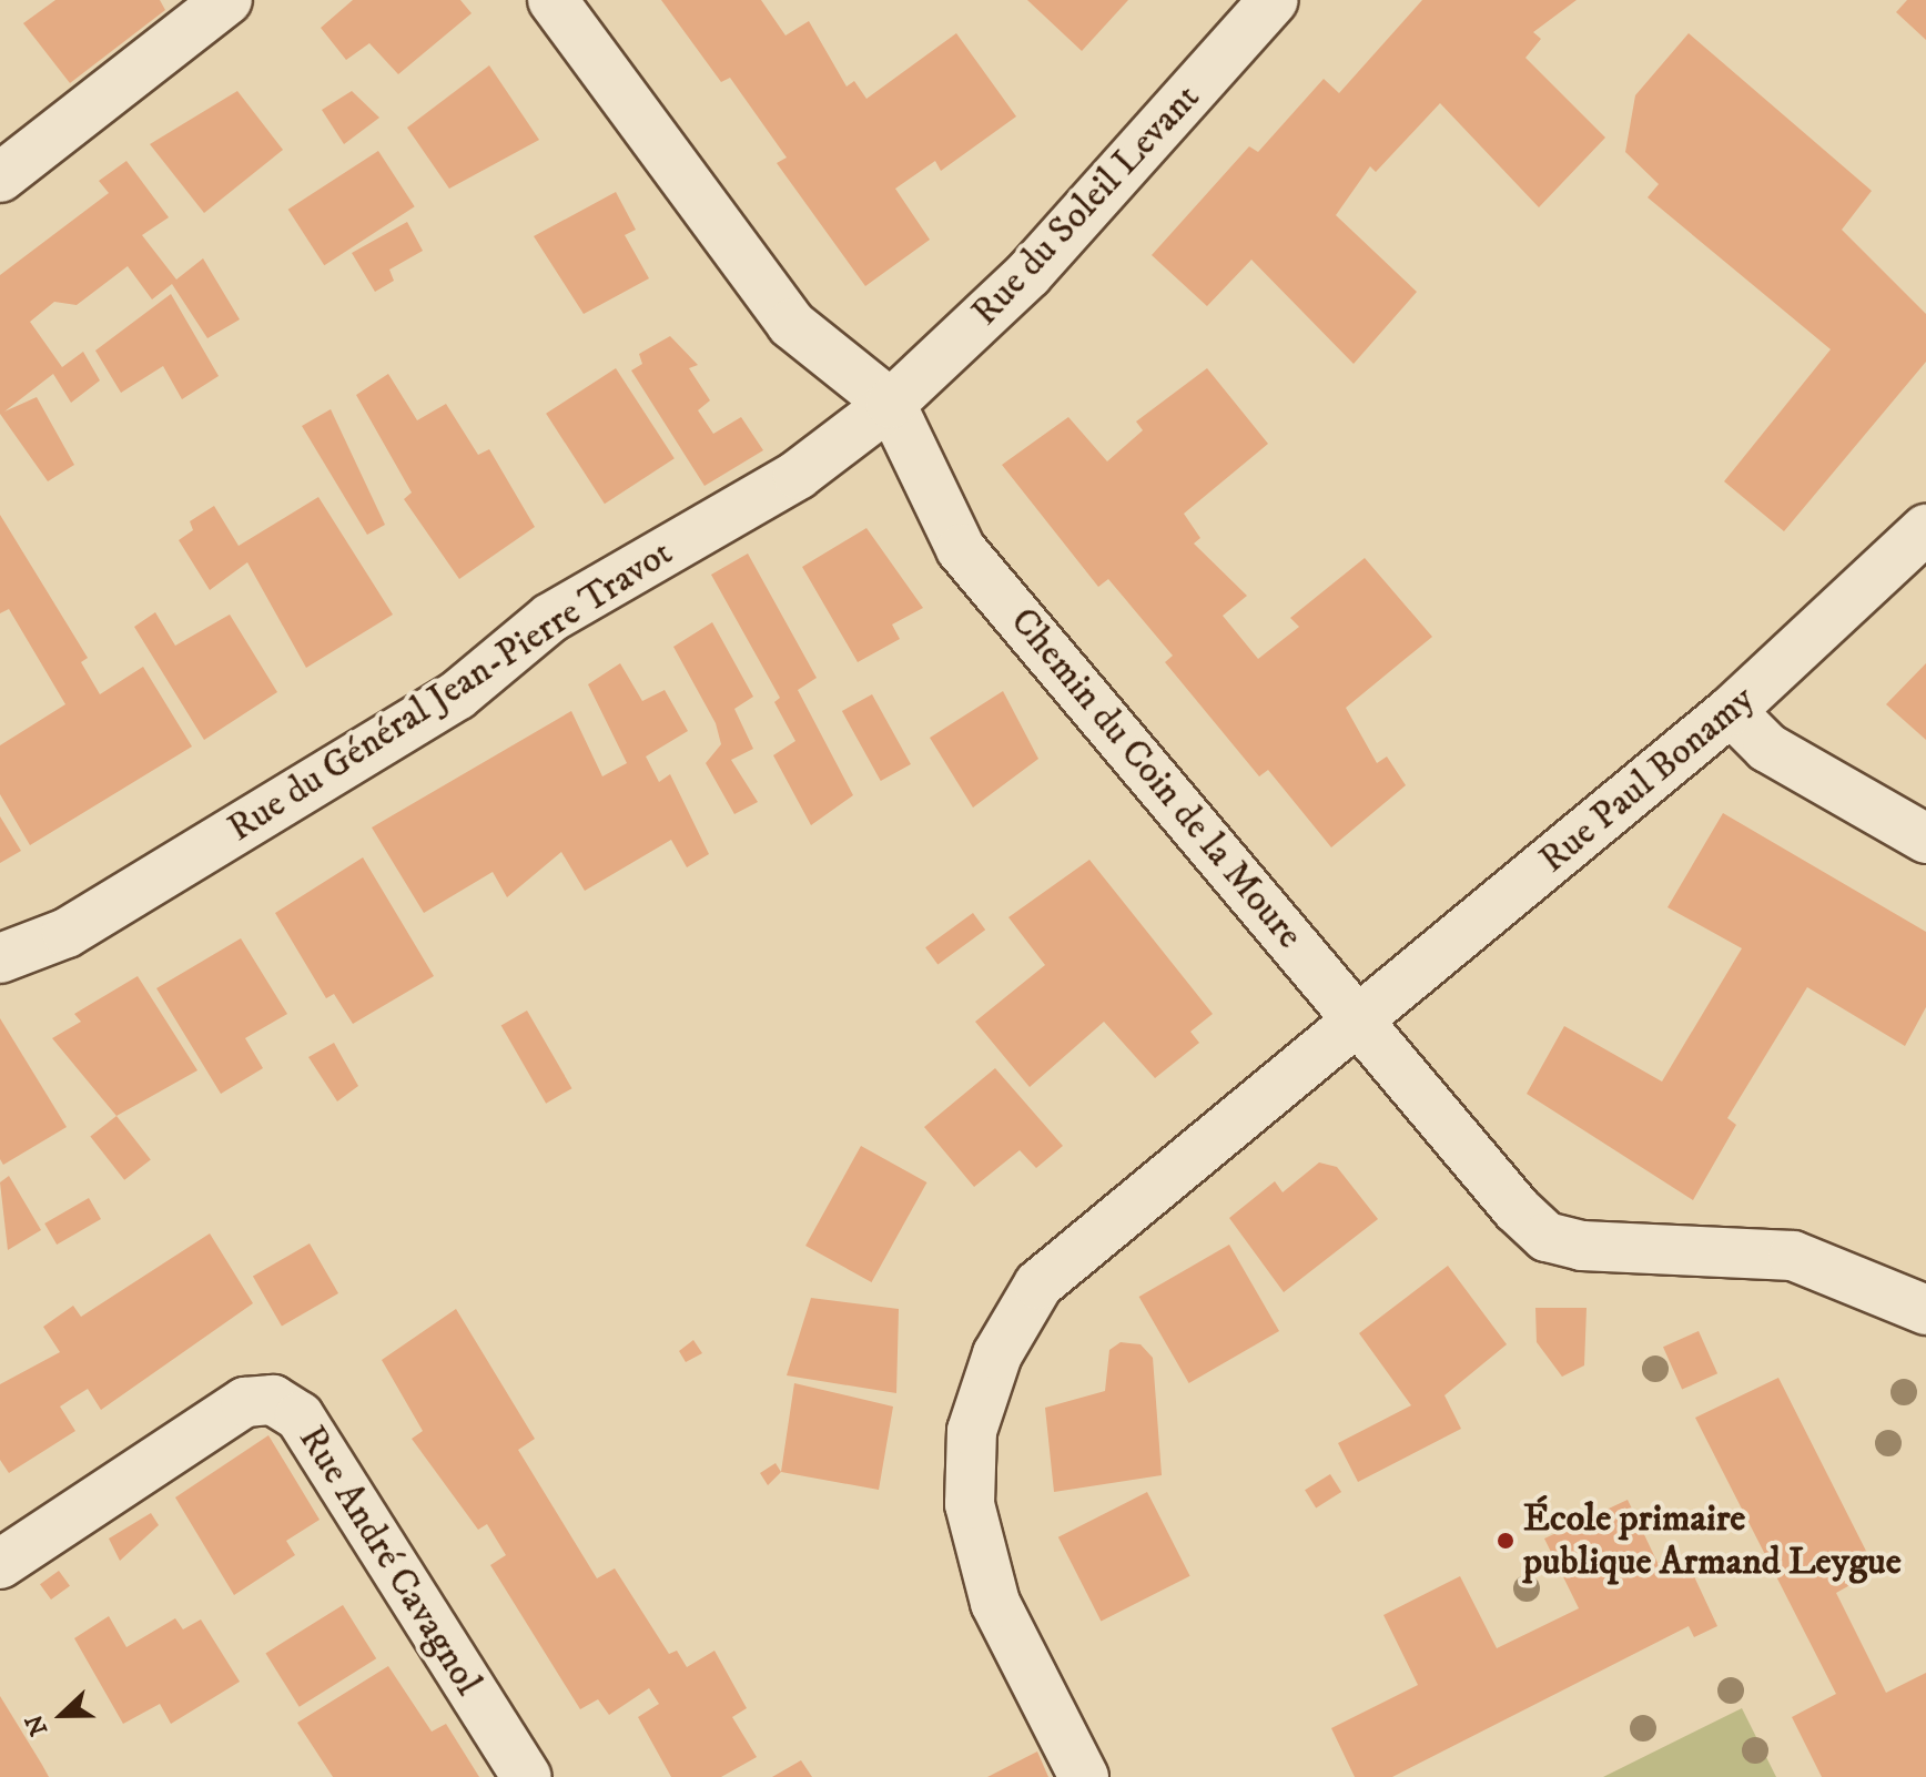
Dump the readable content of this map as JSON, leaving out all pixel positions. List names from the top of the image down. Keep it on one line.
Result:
{"streets":{"street":["Rue du Soleil Levant","Rue du Général Jean-Pierre Travot","Chemin du Coin de la Moure","Rue Paul Bonamy","Rue André Cavagnol"]},"crossings":[["Rue du Soleil Levant","Rue du Général Jean-Pierre Travot"],["Rue du Soleil Levant","Chemin du Coin de la Moure"],["Rue du Général Jean-Pierre Travot","Chemin du Coin de la Moure"],["Chemin du Coin de la Moure","Rue Paul Bonamy"]],"places":["École primaire publique Armand Leygue"],"north":"left"}
